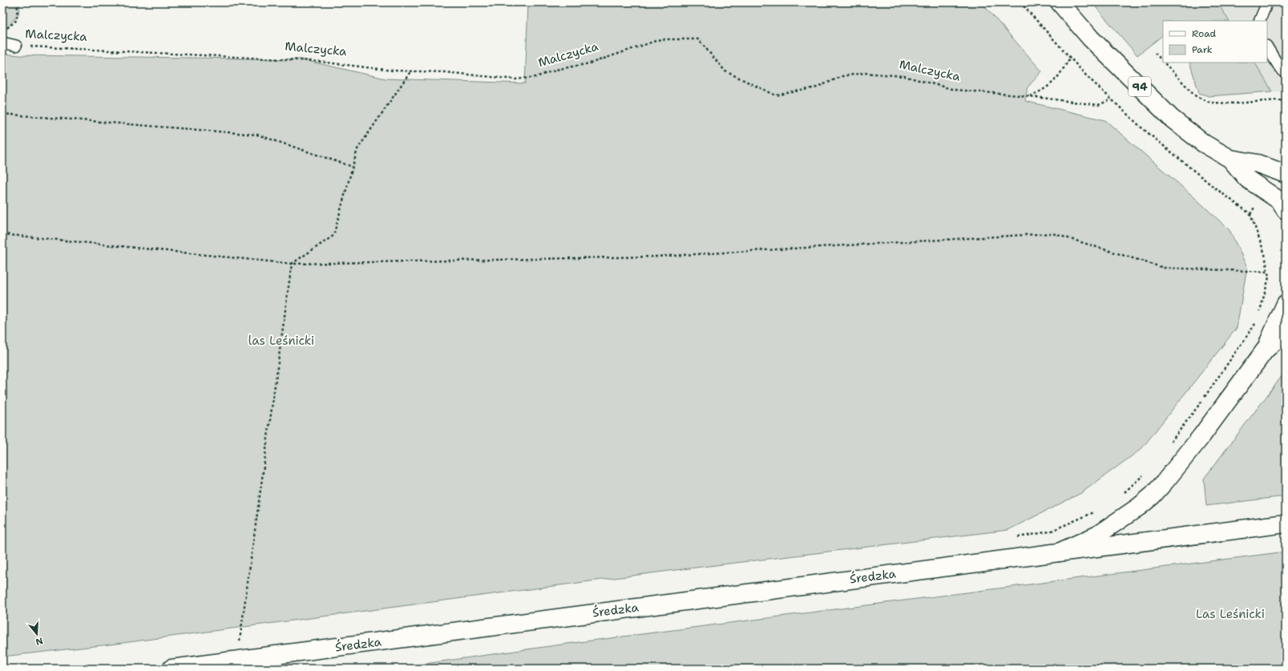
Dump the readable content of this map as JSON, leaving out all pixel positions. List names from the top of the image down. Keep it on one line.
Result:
{"streets":{"main road":["94","Średzka"],"lane":["Malczycka"]},"parks":["las Leśnicki","Las Leśnicki"],"legend":["Road","Park"],"north":"bottom"}
